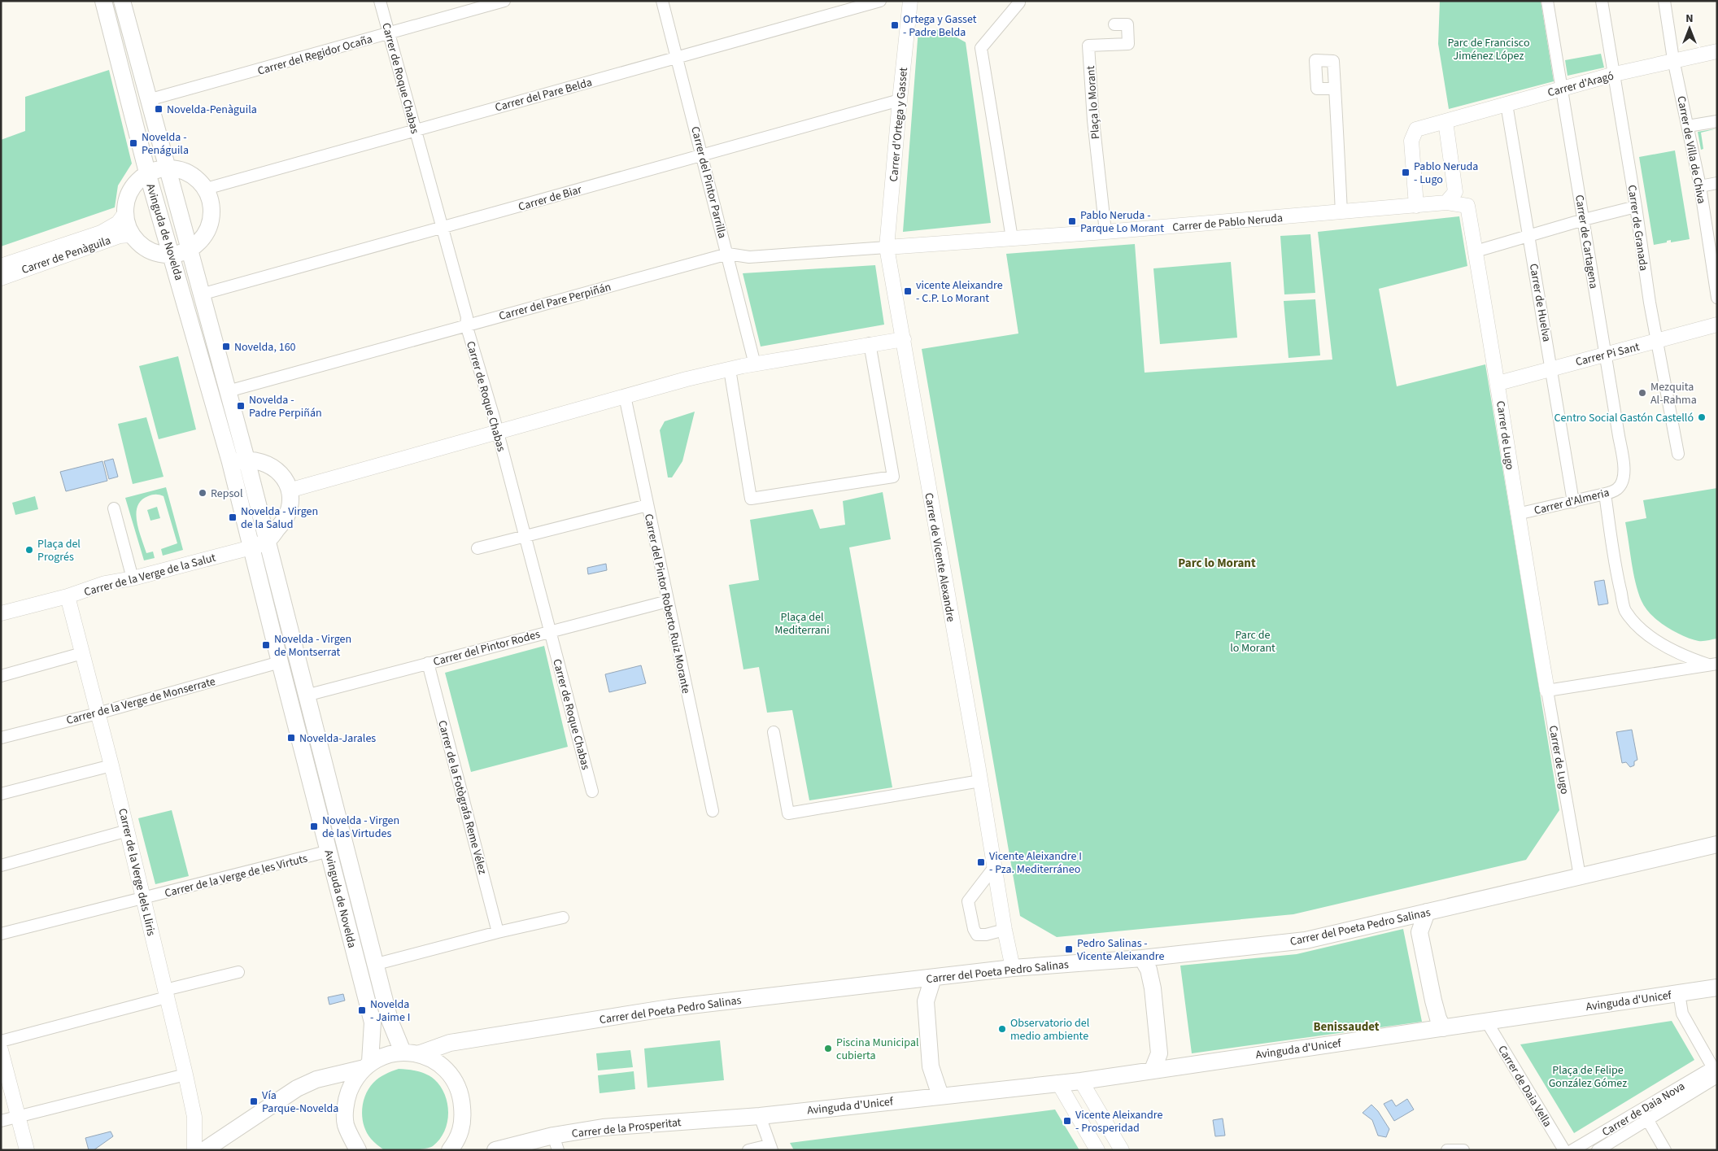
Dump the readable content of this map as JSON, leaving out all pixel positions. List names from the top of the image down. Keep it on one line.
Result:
{"streets":{"main road":["Avinguda de Novelda","Carrer del Poeta Pedro Salinas","Avinguda d'Unicef","Carrer de la Prosperitat"],"street":["Carrer del Regidor Ocaña","Carrer de Roque Chabas","Carrer d'Aragó","Carrer del Pare Belda","Plaça lo Morant","Carrer d'Ortega y Gasset","Carrer de Villa de Chiva","Carrer del Pintor Parrilla","Carrer de Biar","Carrer de Pablo Neruda","Carrer de Granada","Carrer de Cartagena","Carrer de Penàguila","Carrer del Pare Perpiñán","Carrer de Huelva","Carrer Pi Sant","Carrer de Lugo","Carrer d'Almeria","Carrer de Vicente Alexandre","Carrer de la Verge de la Salut","Carrer del Pintor Roberto Ruiz Morante","Carrer del Pintor Rodes","Carrer de la Verge de Monserrate","Carrer de la Fotògrafa Reme Vélez","Carrer de la Verge dels Lliris","Carrer de la Verge de les Virtuts","Carrer de Daia Vella","Carrer de Daia Nova"]},"crossings":[["Carrer del Regidor Ocaña","Carrer de Roque Chabas"],["Carrer del Regidor Ocaña","Avinguda de Novelda"],["Carrer de Roque Chabas","Carrer del Pare Belda"],["Carrer de Roque Chabas","Carrer de Biar"],["Carrer de Roque Chabas","Carrer del Pare Perpiñán"],["Carrer de Roque Chabas","Carrer del Pintor Rodes"],["Carrer d'Aragó","Carrer de Villa de Chiva"],["Carrer d'Aragó","Carrer de Granada"],["Carrer d'Aragó","Carrer de Cartagena"],["Carrer d'Aragó","Carrer de Huelva"],["Carrer del Pare Belda","Carrer del Pintor Parrilla"],["Plaça lo Morant","Carrer de Pablo Neruda"],["Carrer d'Ortega y Gasset","Carrer de Biar"],["Carrer d'Ortega y Gasset","Carrer de Pablo Neruda"],["Carrer d'Ortega y Gasset","Carrer del Pare Perpiñán"],["Carrer d'Ortega y Gasset","Carrer de Vicente Alexandre"],["Carrer del Pintor Parrilla","Carrer de Biar"],["Carrer del Pintor Parrilla","Carrer del Pare Perpiñán"],["Carrer de Biar","Avinguda de Novelda"],["Carrer de Pablo Neruda","Carrer del Pare Perpiñán"],["Carrer de Pablo Neruda","Carrer de Lugo"],["Carrer de Pablo Neruda","Carrer de Vicente Alexandre"],["Carrer de Granada","Carrer Pi Sant"],["Avinguda de Novelda","Carrer del Pare Perpiñán"],["Avinguda de Novelda","Carrer de la Verge de la Salut"],["Avinguda de Novelda","Carrer del Pintor Rodes"],["Avinguda de Novelda","Carrer de la Verge de Monserrate"],["Avinguda de Novelda","Carrer de la Verge de les Virtuts"],["Avinguda de Novelda","Carrer del Poeta Pedro Salinas"],["Carrer de Cartagena","Carrer Pi Sant"],["Carrer de Cartagena","Carrer d'Almeria"],["Carrer del Pare Perpiñán","Carrer de Vicente Alexandre"],["Carrer de Huelva","Carrer Pi Sant"],["Carrer de Huelva","Carrer d'Almeria"],["Carrer Pi Sant","Carrer de Lugo"],["Carrer de Lugo","Carrer d'Almeria"],["Carrer de Lugo","Carrer del Poeta Pedro Salinas"],["Carrer de Vicente Alexandre","Carrer del Poeta Pedro Salinas"],["Carrer de la Verge de la Salut","Carrer de la Verge dels Lliris"],["Carrer del Pintor Roberto Ruiz Morante","Carrer del Pintor Rodes"],["Carrer del Pintor Rodes","Carrer de la Fotògrafa Reme Vélez"],["Carrer de la Verge de Monserrate","Carrer de la Verge dels Lliris"],["Carrer de la Verge dels Lliris","Carrer de la Verge de les Virtuts"],["Avinguda d'Unicef","Carrer de Daia Vella"],["Avinguda d'Unicef","Carrer de la Prosperitat"]],"districts":["Parc lo Morant","Benissaudet"],"parks":["Parc de Francisco Jiménez López","Plaça del Mediterrani","Parc de lo Morant","Plaça de Felipe González Gómez"],"places":{"transit":["Ortega y Gasset - Padre Belda","Novelda-Penàguila","Novelda - Penáguila","Pablo Neruda - Lugo","Pablo Neruda - Parque Lo Morant","vicente Aleixandre - C.P. Lo Morant","Novelda, 160","Novelda - Padre Perpiñán","Novelda - Virgen de la Salud","Novelda - Virgen de Montserrat","Novelda-Jarales","Novelda - Virgen de las Virtudes","Vicente Aleixandre I - Pza. Mediterráneo","Pedro Salinas - Vicente Aleixandre","Novelda - Jaime I","Vía Parque-Novelda","Vicente Aleixandre - Prosperidad"],"other":["Mezquita Al-Rahma","Centro Social Gastón Castelló","Repsol","Plaça del Progrés","Observatorio del medio ambiente","Piscina Municipal cubierta"]},"north":"top"}
